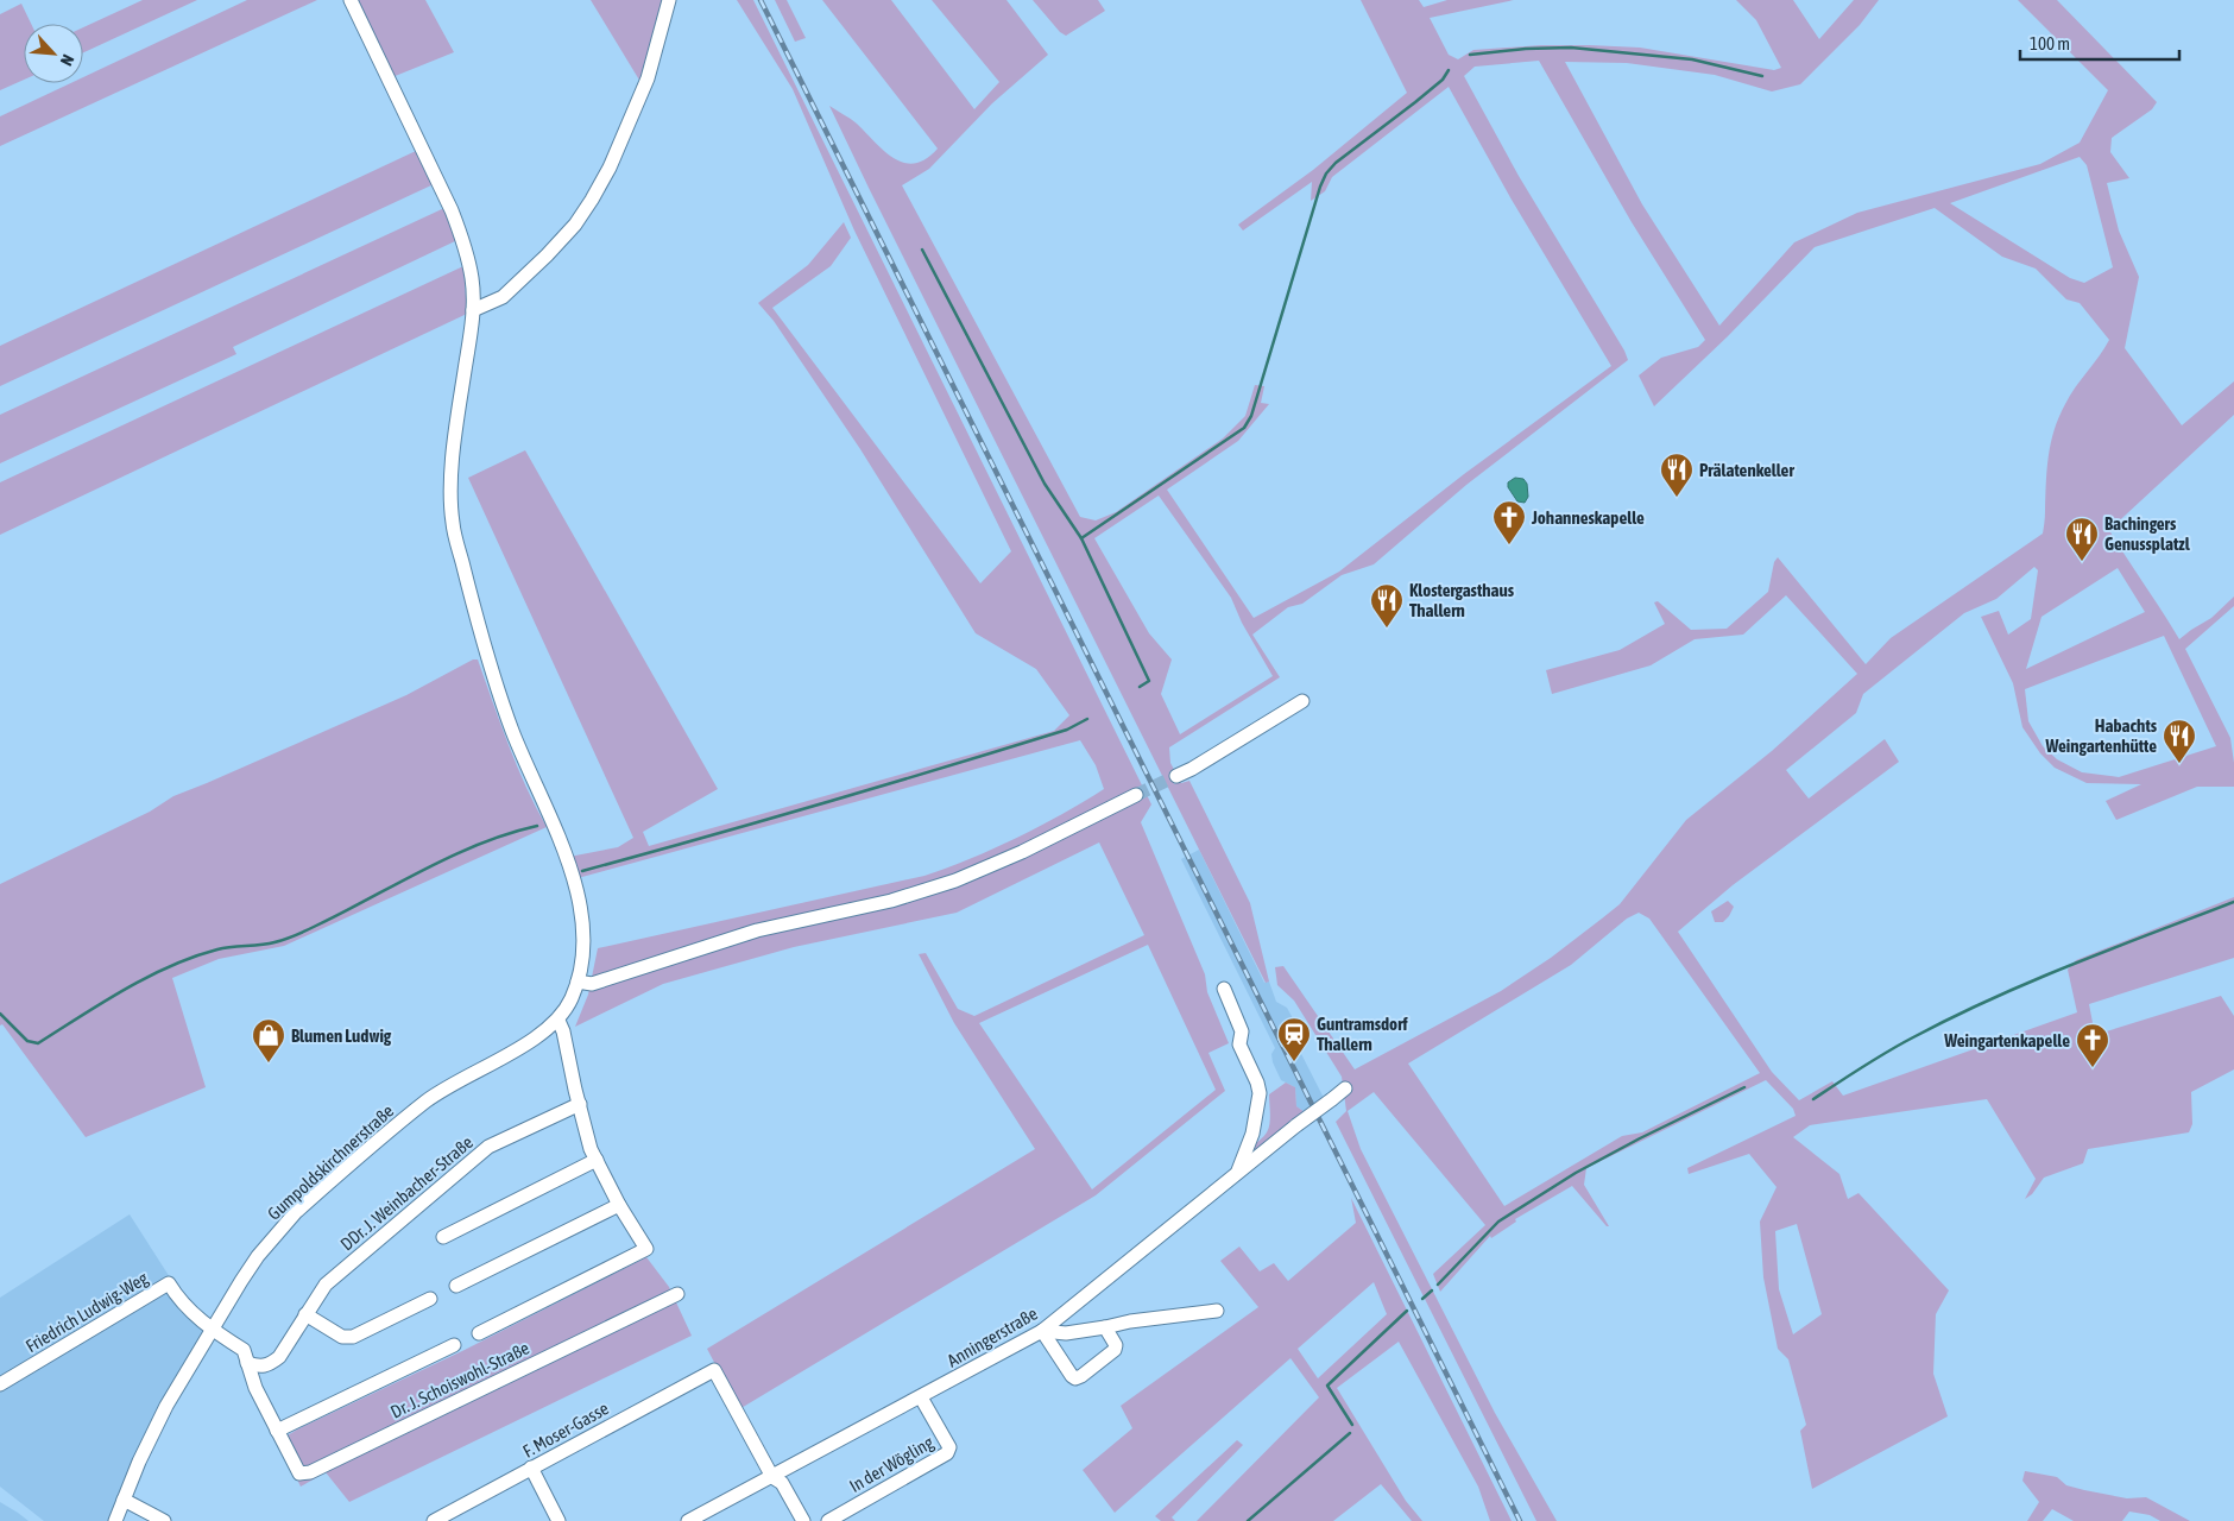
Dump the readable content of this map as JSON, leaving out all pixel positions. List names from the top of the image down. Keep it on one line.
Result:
{"streets":{"street":["Gumpoldskirchnerstraße","DDr. J. Weinbacher-Straße","Friedrich Ludwig-Weg","Anningerstraße","Dr. J. Schoiswohl-Straße","F. Moser-Gasse","In der Wögling"]},"crossings":[["Gumpoldskirchnerstraße","Friedrich Ludwig-Weg"],["Gumpoldskirchnerstraße","Dr. J. Schoiswohl-Straße"],["DDr. J. Weinbacher-Straße","Dr. J. Schoiswohl-Straße"],["Friedrich Ludwig-Weg","Dr. J. Schoiswohl-Straße"],["Anningerstraße","F. Moser-Gasse"],["Anningerstraße","In der Wögling"]],"places":{"restaurant":["Prälatenkeller","Bachingers Genussplatzl","Klostergasthaus Thallern","Habachts Weingartenhütte"],"church":["Johanneskapelle","Weingartenkapelle"],"station":["Guntramsdorf Thallern"],"shop":["Blumen Ludwig"]},"scale_bar":"100 m","north":"bottom right"}
